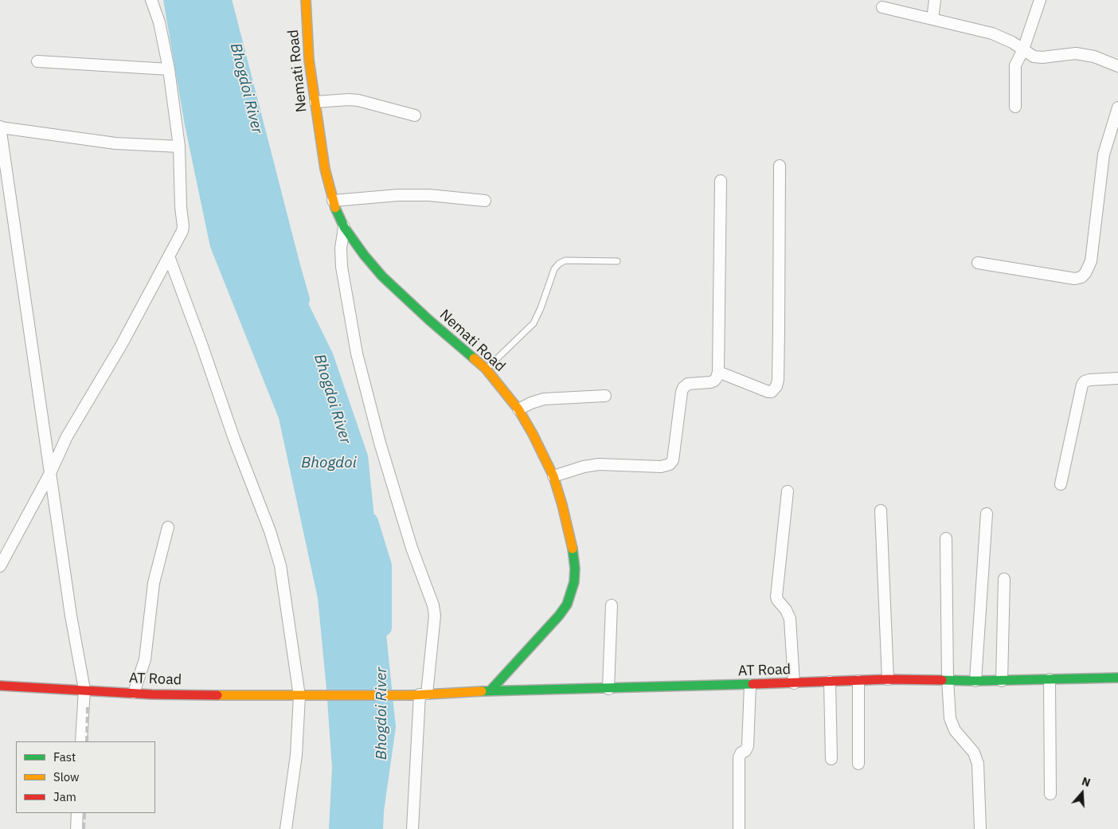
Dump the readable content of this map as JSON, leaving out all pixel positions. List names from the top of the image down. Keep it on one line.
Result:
{"streets":{"main road":["Nemati Road","AT Road"]},"crossings":[["Nemati Road","AT Road"]],"water":["Bhogdoi River","Bhogdoi"],"legend":["Fast","Slow","Jam"],"north":"top"}
